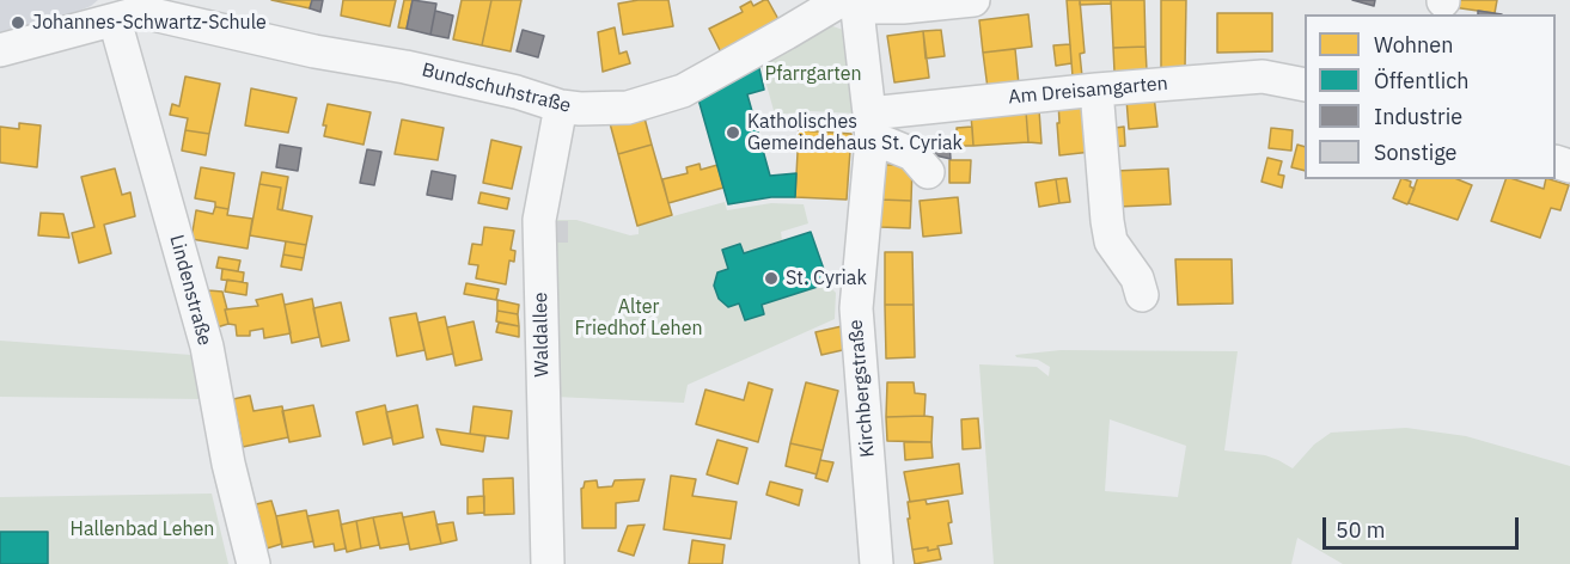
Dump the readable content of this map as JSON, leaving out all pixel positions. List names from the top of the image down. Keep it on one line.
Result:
{"streets":{"street":["Bundschuhstraße","Am Dreisamgarten","Lindenstraße","Waldallee","Kirchbergstraße"]},"crossings":[["Bundschuhstraße","Lindenstraße"],["Bundschuhstraße","Waldallee"],["Bundschuhstraße","Kirchbergstraße"],["Am Dreisamgarten","Kirchbergstraße"]],"parks":["Pfarrgarten","Alter Friedhof Lehen","Hallenbad Lehen"],"places":["Johannes-Schwartz-Schule","Katholisches Gemeindehaus St. Cyriak","St. Cyriak"],"legend":["Wohnen","Öffentlich","Industrie","Sonstige"],"scale_bar":"50 m"}
